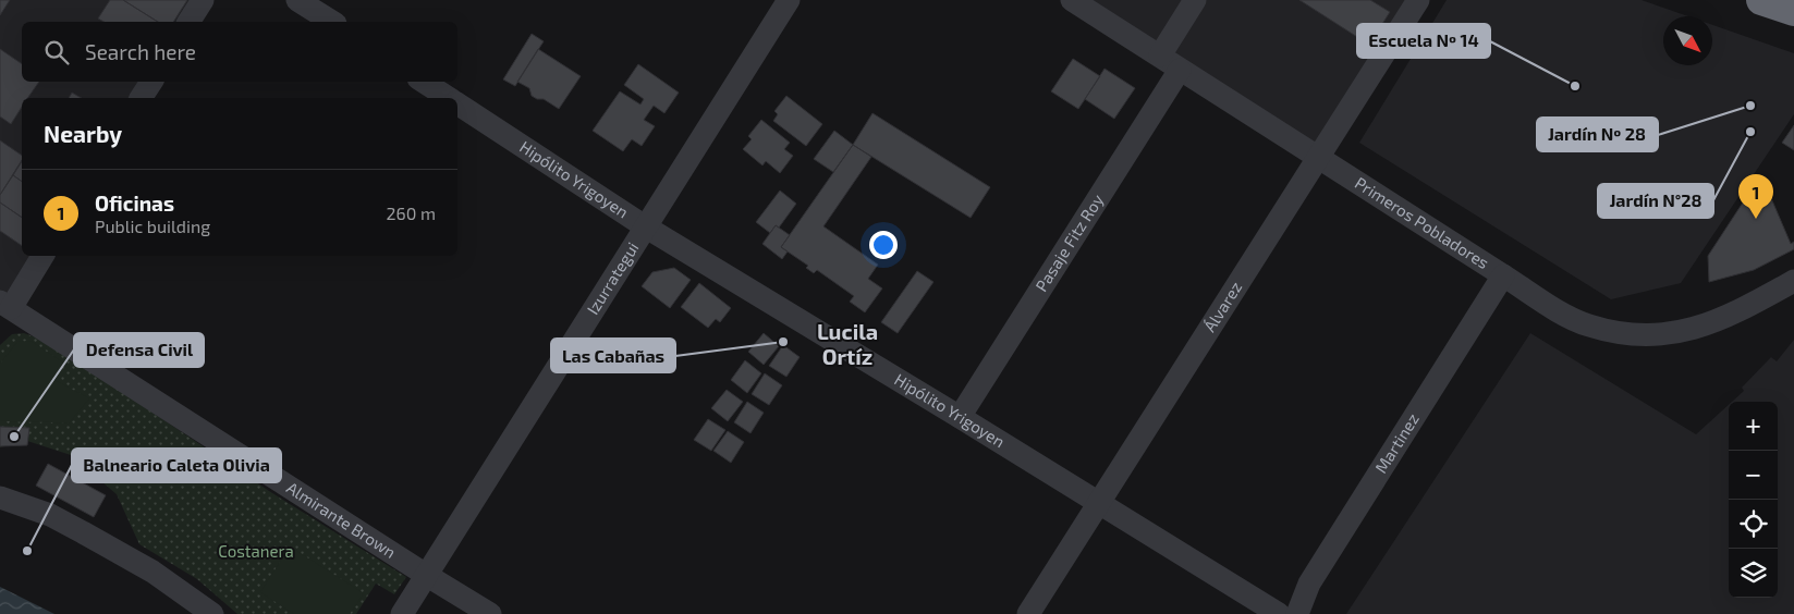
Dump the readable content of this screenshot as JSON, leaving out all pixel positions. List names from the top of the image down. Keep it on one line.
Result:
{"streets":{"street":["Hipólito Yrigoyen","Primeros Pobladores","Pasaje Fitz Roy","Izurrategui","Álvarez","Martinez","Almirante Brown"]},"crossings":[["Hipólito Yrigoyen","Pasaje Fitz Roy"],["Hipólito Yrigoyen","Izurrategui"],["Hipólito Yrigoyen","Álvarez"],["Primeros Pobladores","Pasaje Fitz Roy"],["Primeros Pobladores","Álvarez"],["Primeros Pobladores","Martinez"],["Izurrategui","Almirante Brown"]],"districts":["Lucila Ortíz"],"parks":["Costanera"],"places":["Escuela Nº 14","Jardín Nº 28","Jardín N°28","Las Cabañas","Defensa Civil","Balneario Caleta Olivia"],"north":"bottom right","page":{"search":"Search here","heading":"Nearby","list":[{"mark":"1","name":"Oficinas","note":"Public building","value":"260 m"}],"pins":"1","map_buttons":["+","−"]}}
